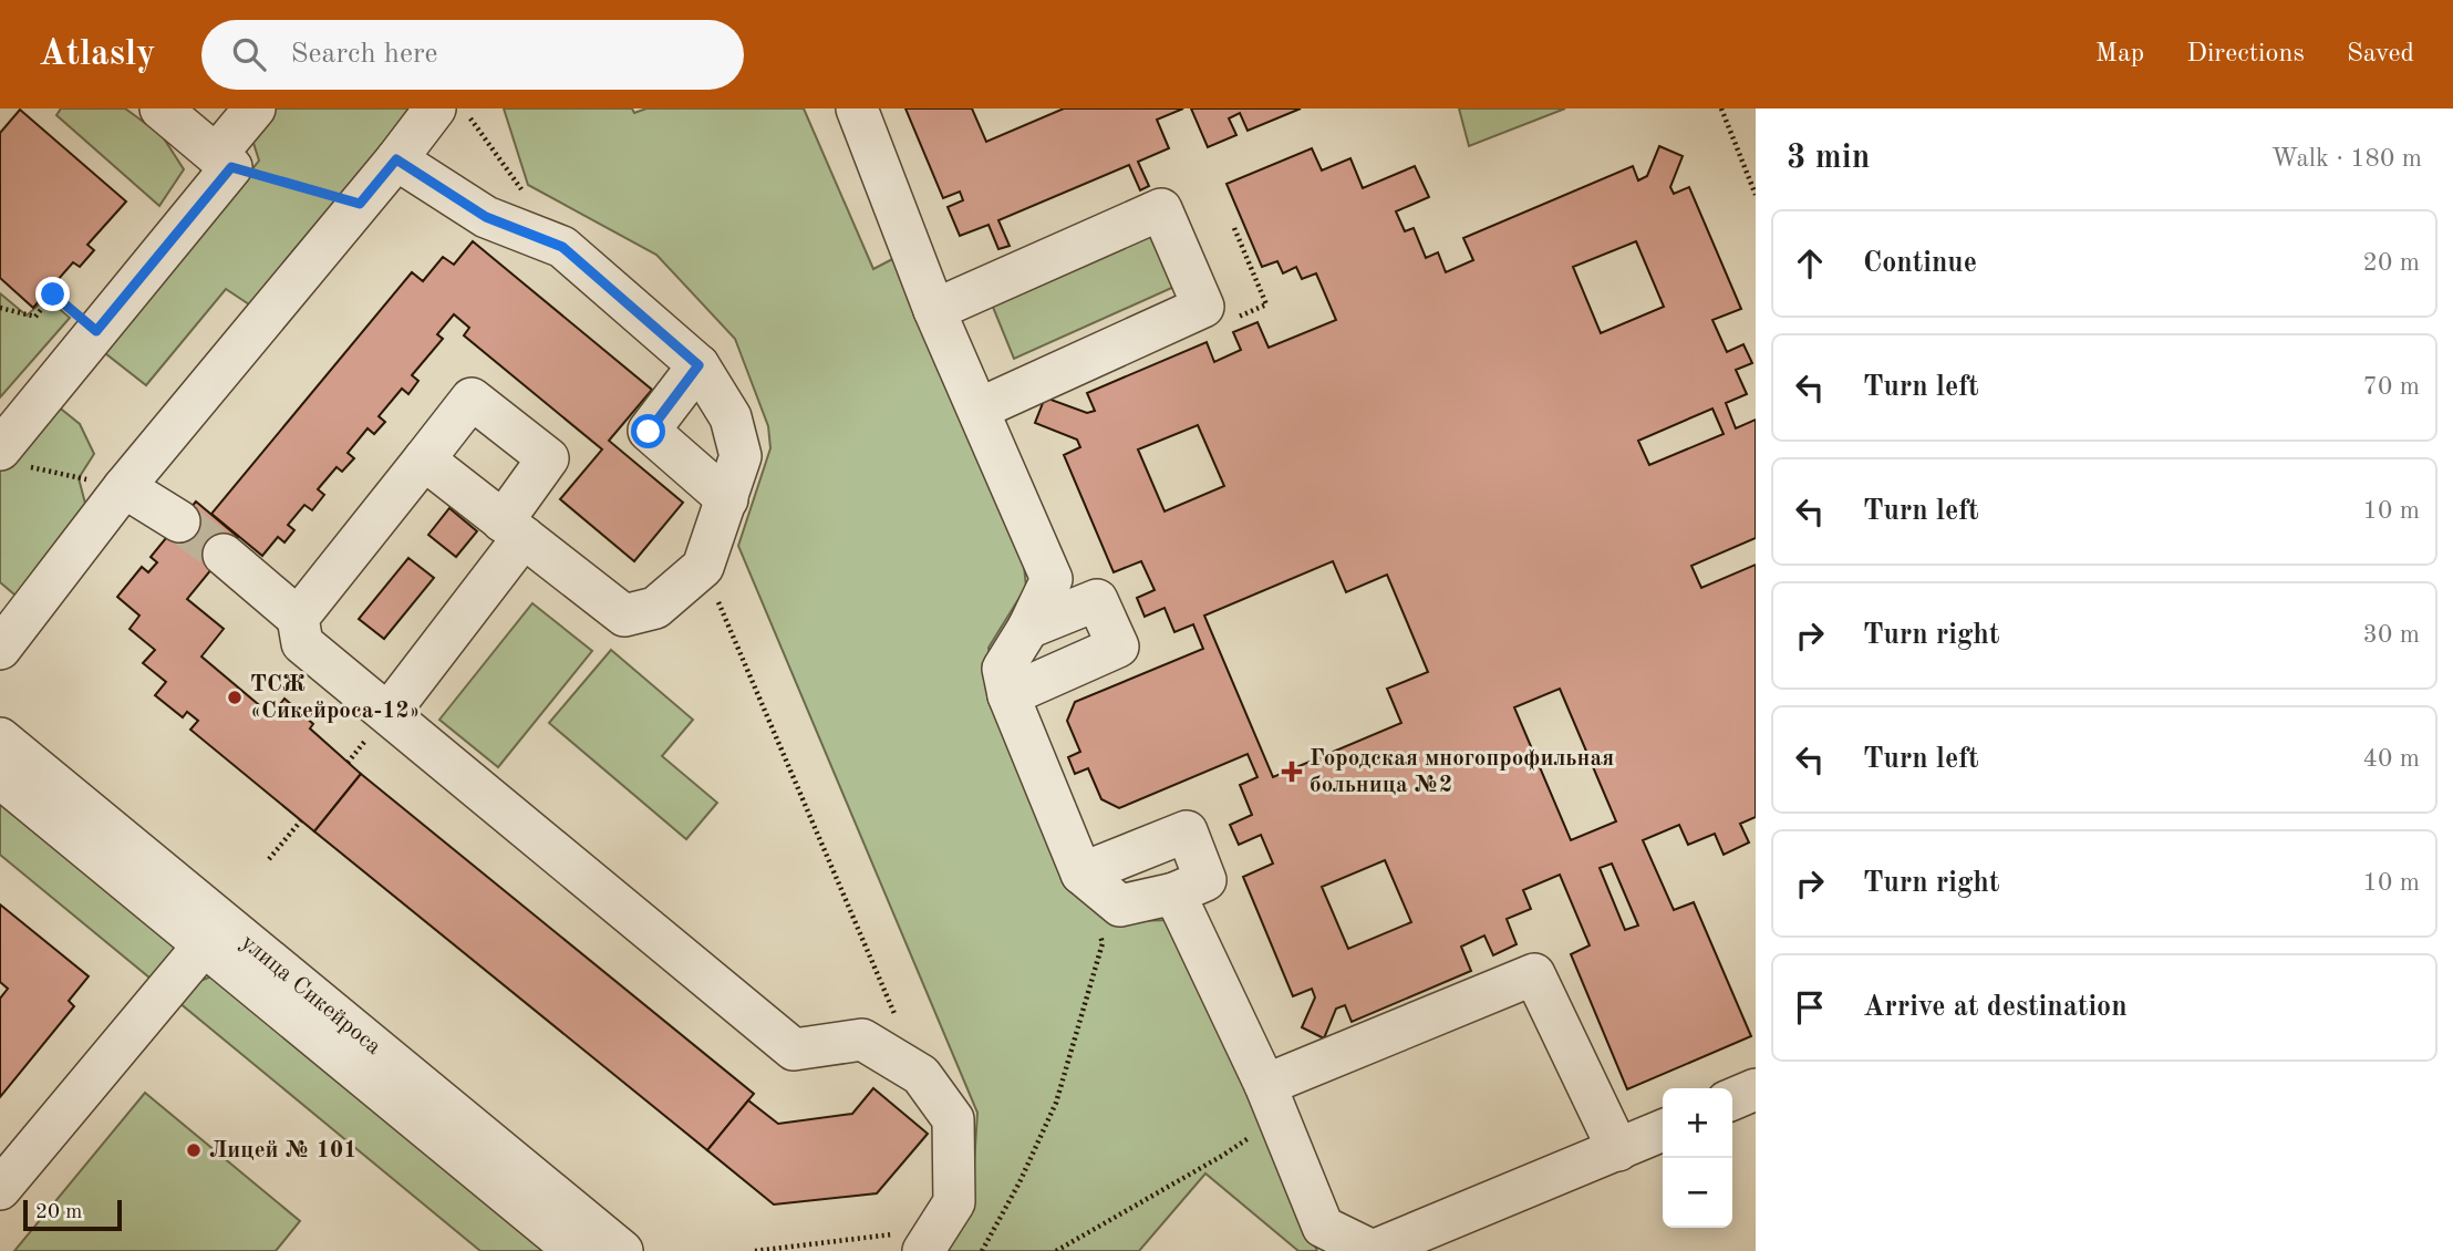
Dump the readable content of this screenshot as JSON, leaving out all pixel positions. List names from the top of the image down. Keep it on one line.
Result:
{"streets":{"street":["улица Сикейроса"]},"places":{"other":["ТСЖ «Сикейроса-12»","Лицей № 101"],"health":["Городская многопрофильная больница №2"]},"scale_bar":"20 m","page":{"header":"Atlasly","search":"Search here","nav":["Map","Directions","Saved"],"heading":["3 min","Walk · 180 m"],"list":[["Continue","20 m"],["Turn left","70 m"],["Turn left","10 m"],["Turn right","30 m"],["Turn left","40 m"],["Turn right","10 m"],"Arrive at destination"],"map_buttons":["+","−"],"scale":"20 m"}}
